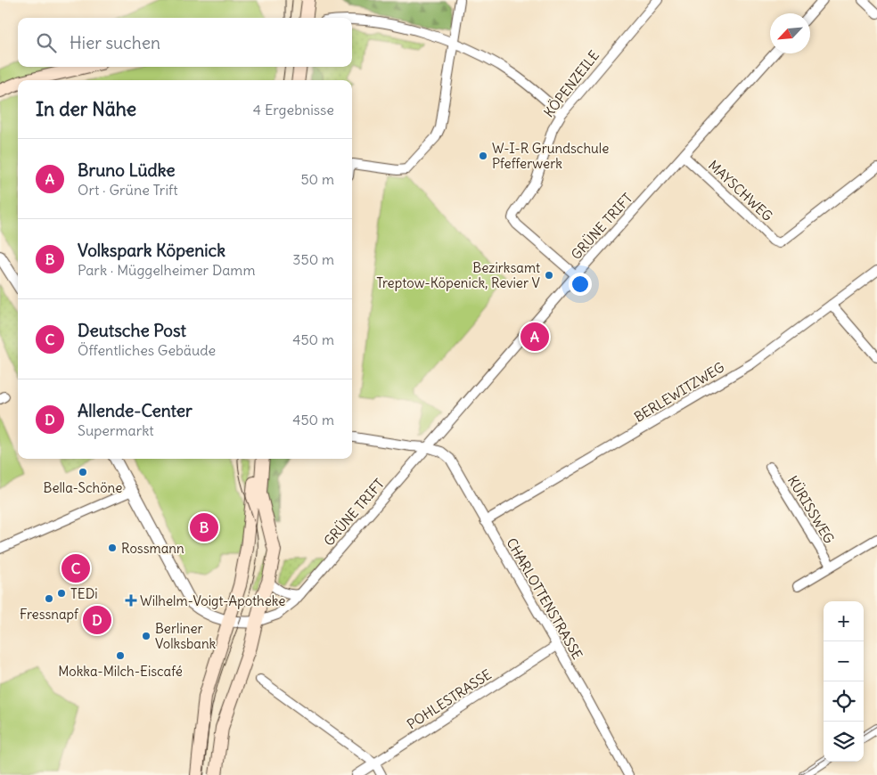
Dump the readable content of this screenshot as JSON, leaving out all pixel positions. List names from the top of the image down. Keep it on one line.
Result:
{"streets":{"street":["KÖPENZEILE","MAYSCHWEG","GRÜNE TRIFT","BERLEWITZWEG","KÜRISSWEG","CHARLOTTENSTRASSE","POHLESTRASSE"]},"crossings":[["KÖPENZEILE","GRÜNE TRIFT"],["MAYSCHWEG","GRÜNE TRIFT"],["GRÜNE TRIFT","CHARLOTTENSTRASSE"],["BERLEWITZWEG","CHARLOTTENSTRASSE"],["CHARLOTTENSTRASSE","POHLESTRASSE"]],"places":{"other":["W-I-R Grundschule Pfefferwerk","Bezirksamt Treptow-Köpenick, Revier V","Bella-Schöne","Rossmann","TEDi","Fressnapf","Berliner Volksbank","Mokka-Milch-Eiscafé"],"health":["Wilhelm-Voigt-Apotheke"]},"north":"bottom left","page":{"search":"Hier suchen","heading":["In der Nähe","4 Ergebnisse"],"list":[{"mark":"A","name":"Bruno Lüdke","note":"Ort · Grüne Trift","value":"50 m"},{"mark":"B","name":"Volkspark Köpenick","note":"Park · Müggelheimer Damm","value":"350 m"},{"mark":"C","name":"Deutsche Post","note":"Öffentliches Gebäude","value":"450 m"},{"mark":"D","name":"Allende-Center","note":"Supermarkt","value":"450 m"}],"pins":["A","B","C","D"],"map_buttons":["+","−"]}}
